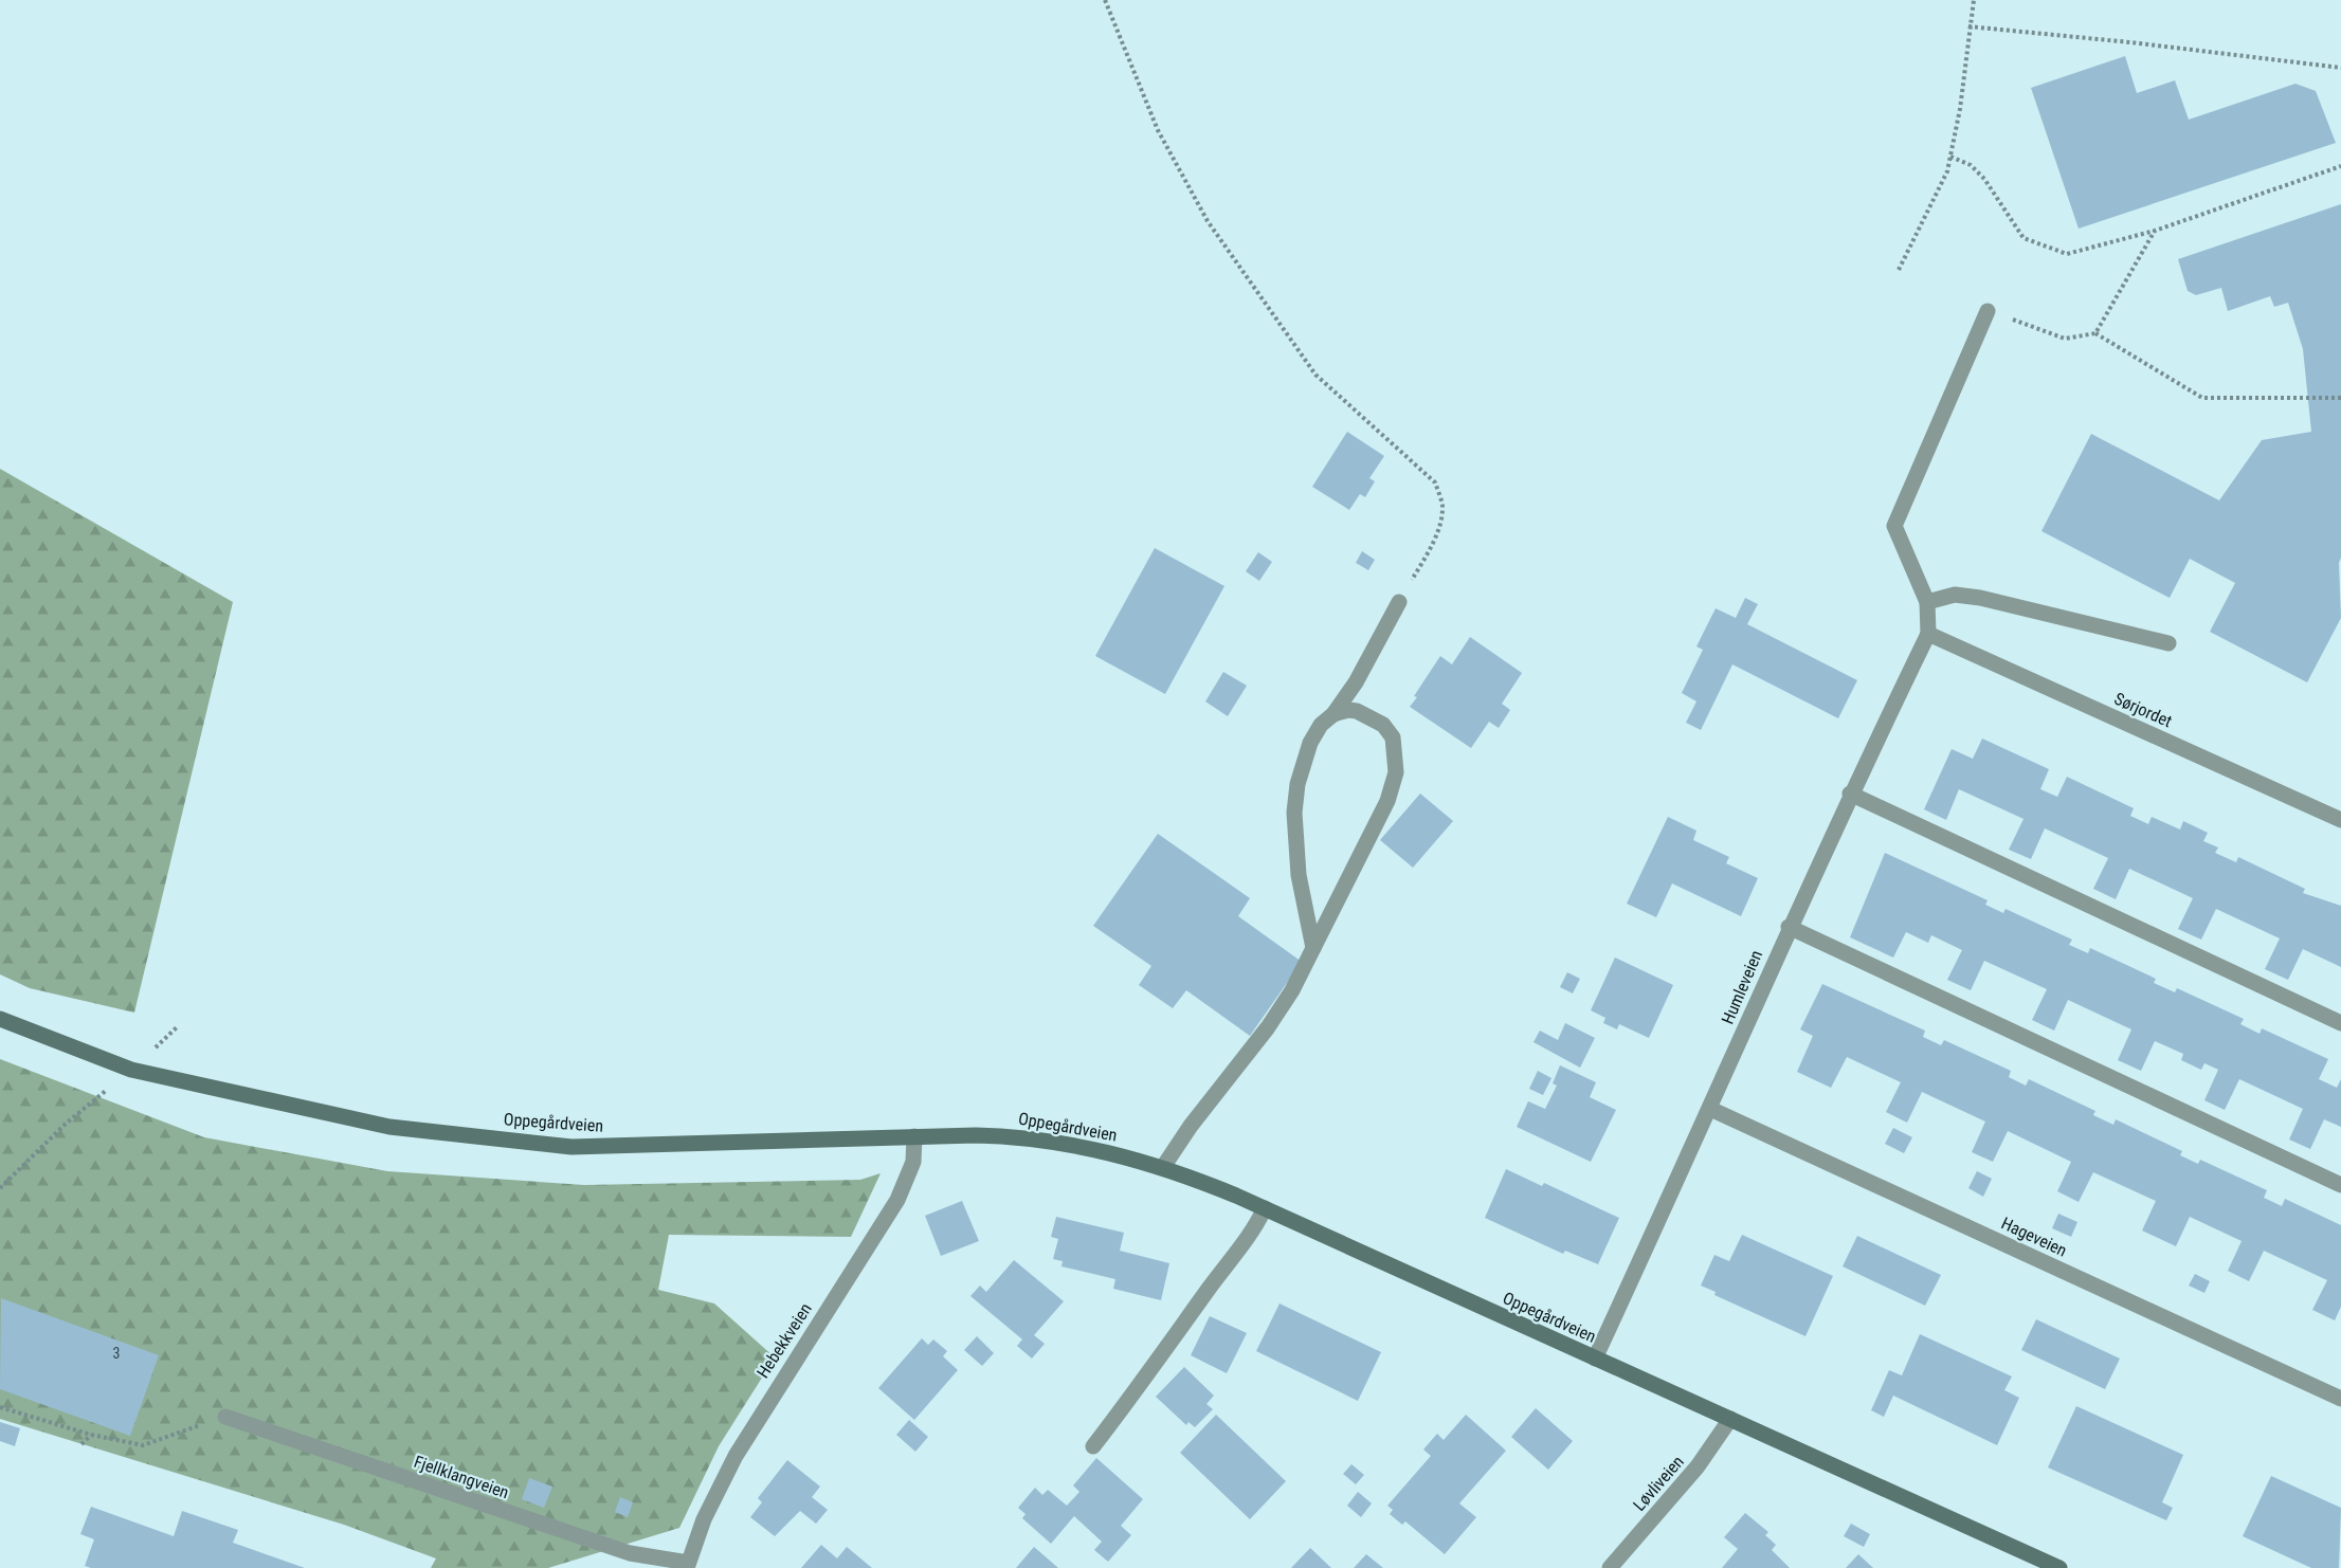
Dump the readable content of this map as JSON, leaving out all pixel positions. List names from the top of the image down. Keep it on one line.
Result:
{"streets":{"main road":["Oppegårdveien"],"street":["Sørjordet","Humleveien","Hageveien","Hebekkveien","Fjellklangveien","Løvliveien"]},"crossings":[["Sørjordet","Humleveien"],["Humleveien","Oppegårdveien"],["Humleveien","Hageveien"],["Oppegårdveien","Hebekkveien"],["Oppegårdveien","Løvliveien"],["Hebekkveien","Fjellklangveien"]],"house_numbers":["3"]}
